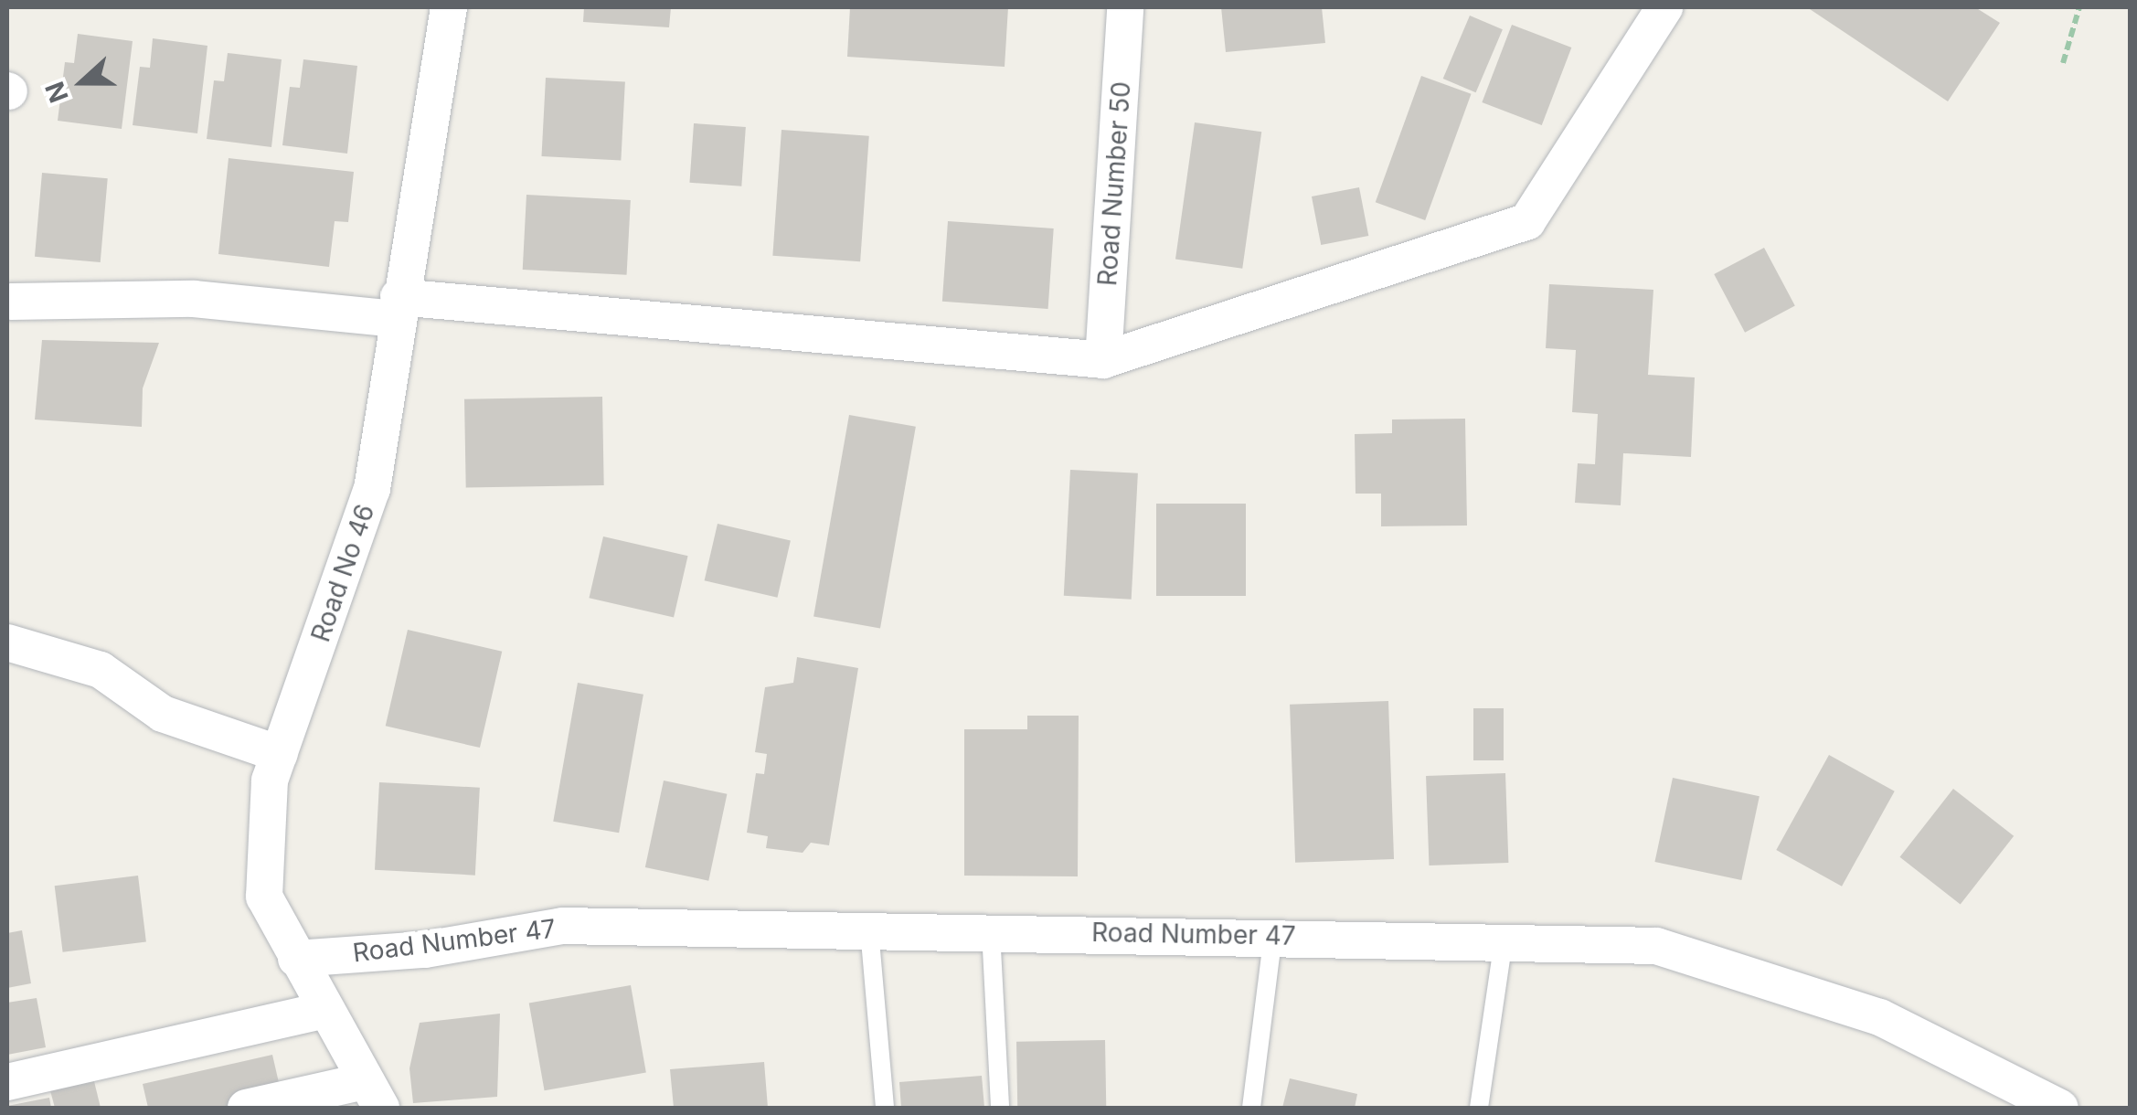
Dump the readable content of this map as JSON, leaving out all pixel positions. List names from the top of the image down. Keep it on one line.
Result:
{"streets":{"street":["Road Number 50","Road No 46","Road Number 47"]},"crossings":[["Road No 46","Road Number 47"]],"north":"left"}
